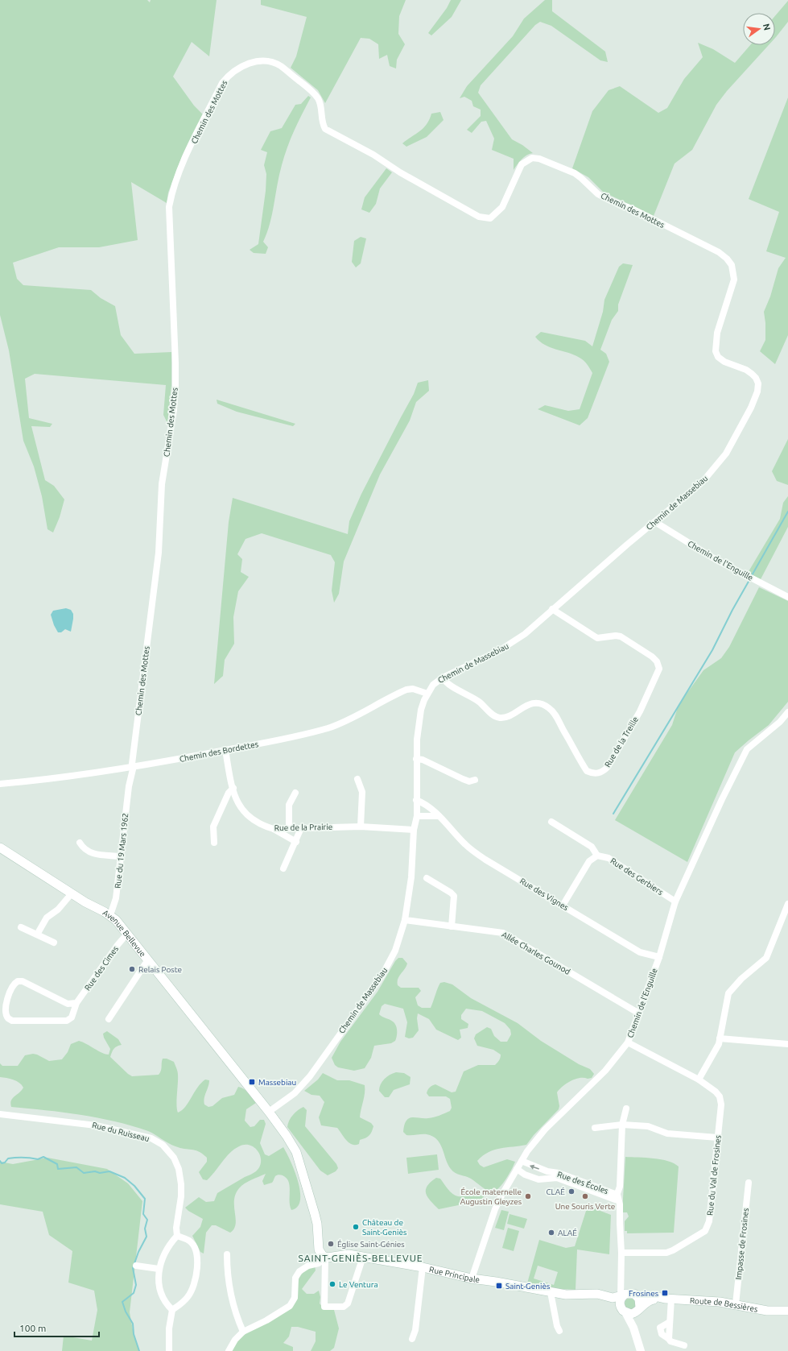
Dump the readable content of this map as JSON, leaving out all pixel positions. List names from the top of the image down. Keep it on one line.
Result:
{"streets":{"main road":["Avenue Bellevue","Rue Principale","Route de Bessières"],"street":["Chemin des Mottes","Chemin de Massebiau","Chemin de l'Enguille","Rue de la Treille","Chemin des Bordettes","Rue de la Prairie","Rue du 19 Mars 1962","Rue des Gerbiers","Rue des Vignes","Allée Charles Gounod","Rue des Cimes","Rue du Ruisseau","Rue du Val de Frosines","Rue des Écoles","Impasse de Frosines"]},"crossings":[["Chemin des Mottes","Chemin de Massebiau"],["Chemin des Mottes","Chemin des Bordettes"],["Chemin des Mottes","Rue du 19 Mars 1962"],["Chemin de Massebiau","Chemin de l'Enguille"],["Chemin de Massebiau","Rue de la Treille"],["Chemin de Massebiau","Chemin des Bordettes"],["Chemin de Massebiau","Rue de la Prairie"],["Chemin de Massebiau","Rue des Vignes"],["Chemin de Massebiau","Avenue Bellevue"],["Chemin de Massebiau","Allée Charles Gounod"],["Chemin de l'Enguille","Rue des Gerbiers"],["Chemin de l'Enguille","Rue des Vignes"],["Chemin de l'Enguille","Allée Charles Gounod"],["Chemin de l'Enguille","Rue du Val de Frosines"],["Chemin de l'Enguille","Rue des Écoles"],["Chemin de l'Enguille","Rue Principale"],["Chemin des Bordettes","Rue de la Prairie"],["Chemin des Bordettes","Rue du 19 Mars 1962"],["Rue du 19 Mars 1962","Avenue Bellevue"],["Avenue Bellevue","Rue des Cimes"],["Impasse de Frosines","Route de Bessières"],["Rue Principale","Route de Bessières"]],"districts":["SAINT-GENIÈS-BELLEVUE"],"places":{"other":["Relais Poste","CLAÉ","École maternelle Augustin Gleyzes","Une Souris Verte","Château de Saint-Geniès","ALAÉ","Église Saint-Génies","Le Ventura"],"transit":["Massebiau","Saint-Geniès","Frosines"]},"scale_bar":"100 m","north":"right"}
